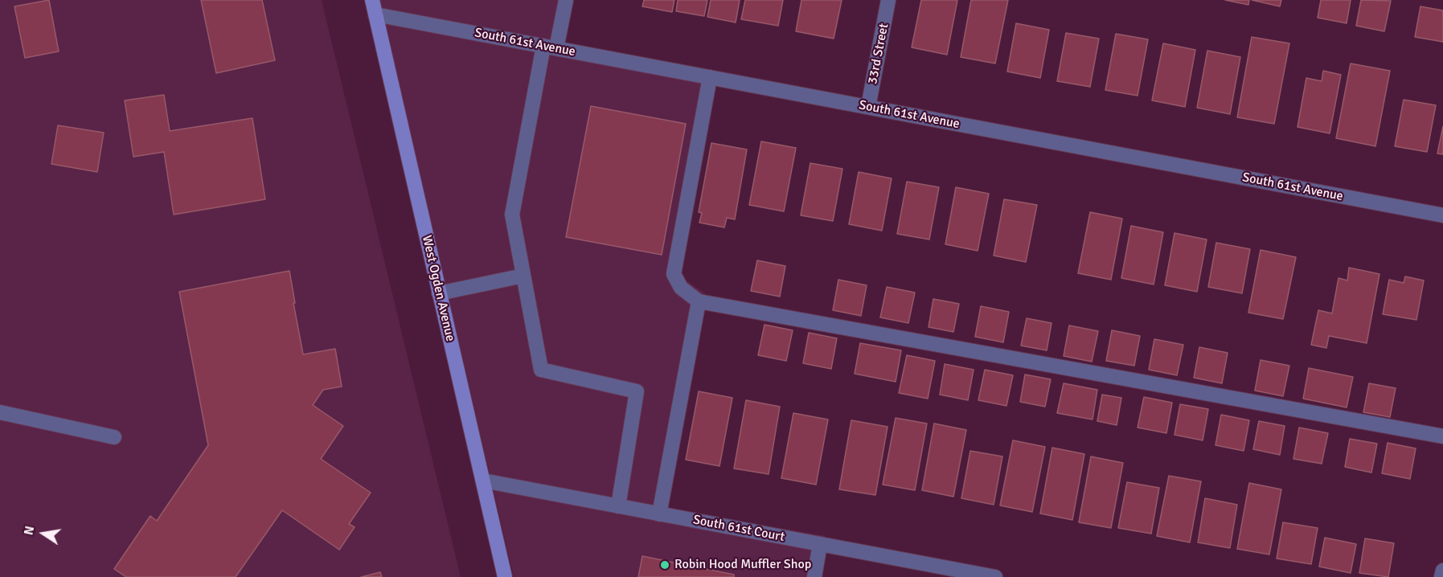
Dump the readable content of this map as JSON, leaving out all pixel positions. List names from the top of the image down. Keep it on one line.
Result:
{"streets":{"main road":["West Ogden Avenue"],"street":["South 61st Avenue","33rd Street","South 61st Court"]},"crossings":[["South 61st Avenue","33rd Street"],["South 61st Avenue","West Ogden Avenue"],["West Ogden Avenue","South 61st Court"]],"places":["Robin Hood Muffler Shop"],"north":"left"}
